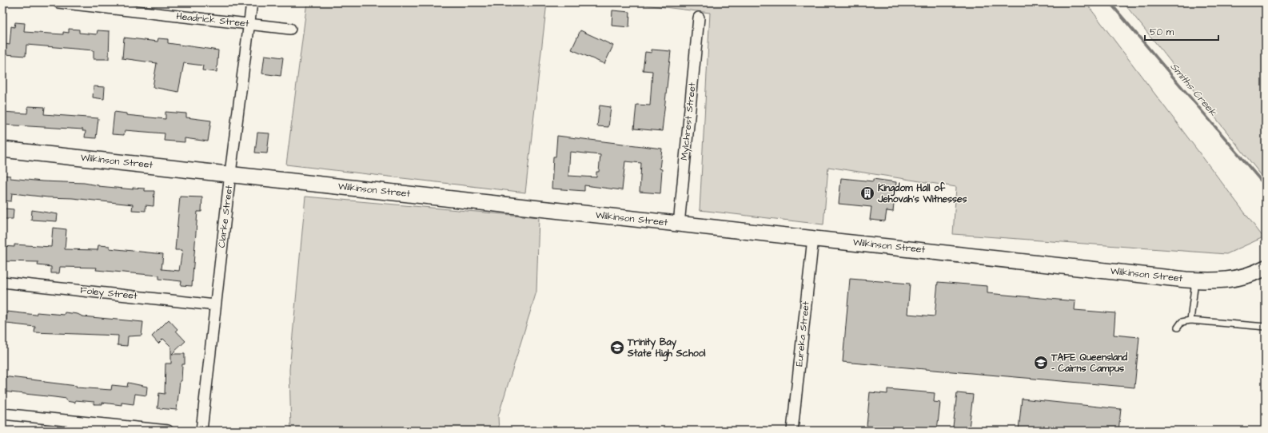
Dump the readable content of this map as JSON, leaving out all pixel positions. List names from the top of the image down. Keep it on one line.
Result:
{"streets":{"street":["Headrick Street","Mylchrest Street","Wilkinson Street","Clarke Street","Foley Street","Eureka Street"]},"crossings":[["Headrick Street","Clarke Street"],["Mylchrest Street","Wilkinson Street"],["Wilkinson Street","Clarke Street"],["Wilkinson Street","Eureka Street"],["Clarke Street","Foley Street"]],"water":["Smiths Creek"],"places":{"building":["Kingdom Hall of Jehovah's Witnesses"],"school or university":["Trinity Bay State High School","TAFE Queensland - Cairns Campus"]},"scale_bar":"50 m"}
